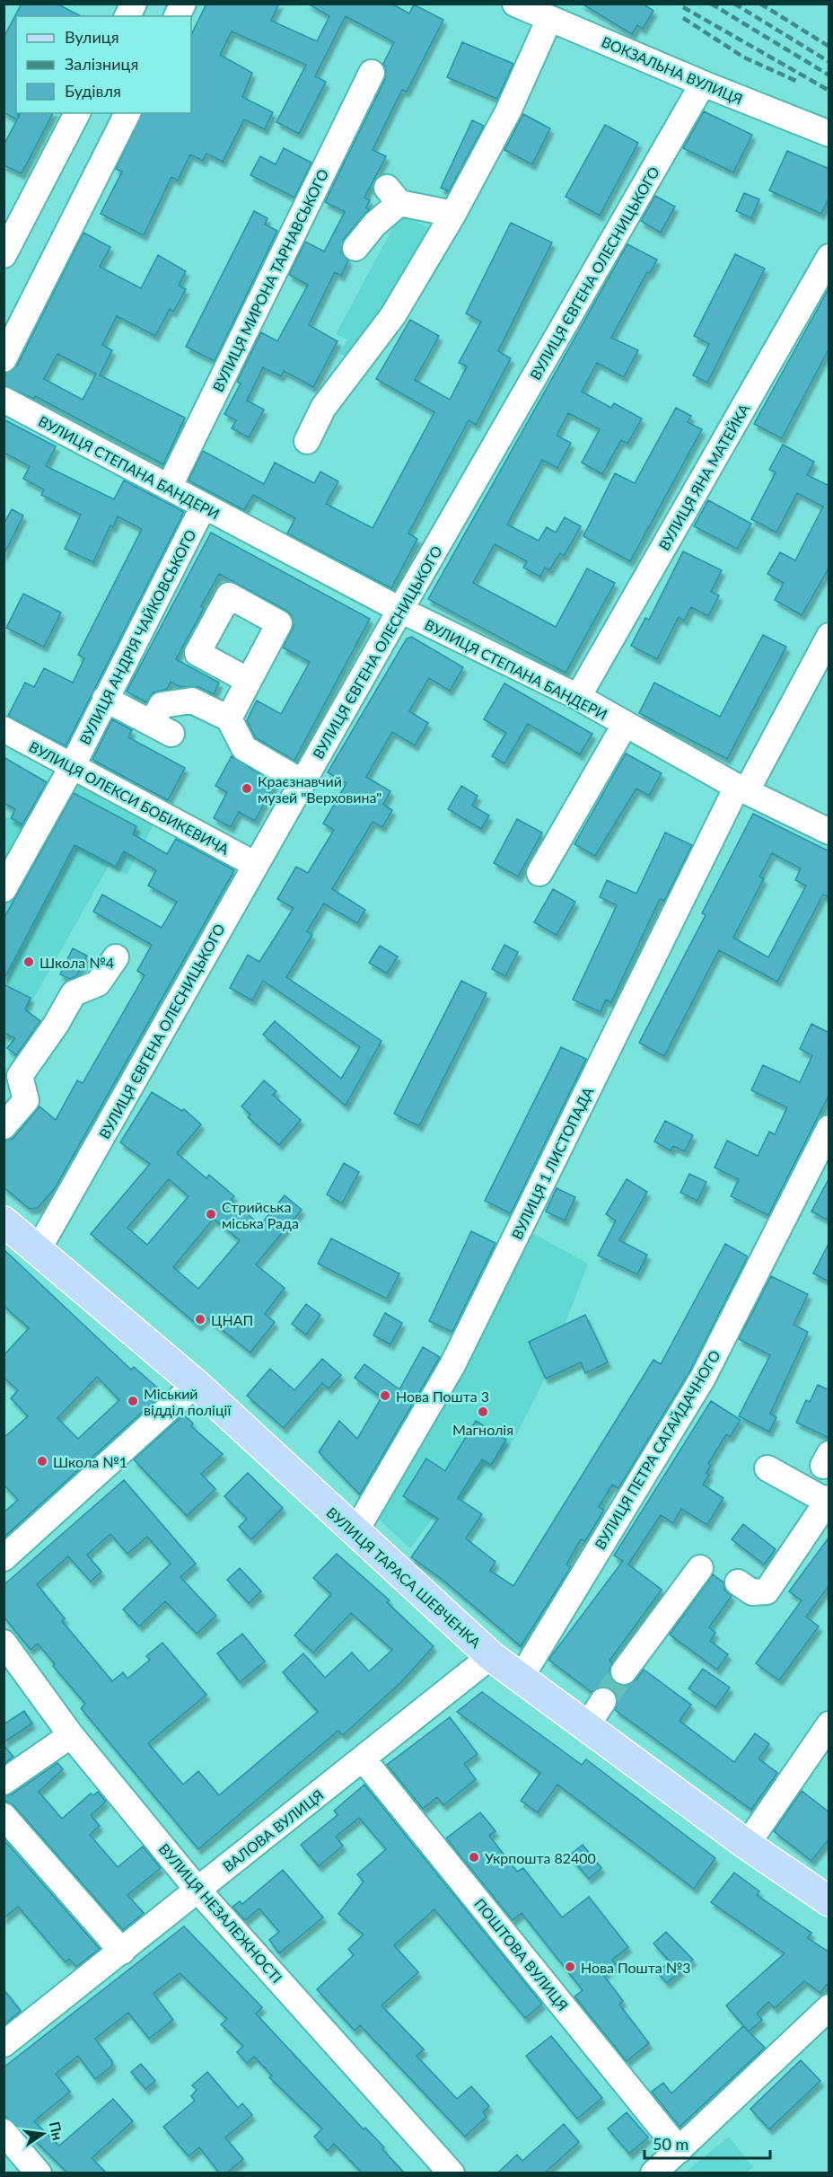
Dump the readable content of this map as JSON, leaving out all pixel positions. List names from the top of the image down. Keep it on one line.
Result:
{"streets":{"main road":["ВУЛИЦЯ ТАРАСА ШЕВЧЕНКА"],"street":["ВОКЗАЛЬНА ВУЛИЦЯ","ВУЛИЦЯ ЄВГЕНА ОЛЕСНИЦЬКОГО","ВУЛИЦЯ МИРОНА ТАРНАВСЬКОГО","ВУЛИЦЯ СТЕПАНА БАНДЕРИ","ВУЛИЦЯ ЯНА МАТЕЙКА","ВУЛИЦЯ АНДРІЯ ЧАЙКОВСЬКОГО","ВУЛИЦЯ ОЛЕКСИ БОБИКЕВИЧА","ВУЛИЦЯ 1 ЛИСТОПАДА","ВУЛИЦЯ ПЕТРА САГАЙДАЧНОГО","ВАЛОВА ВУЛИЦЯ","ВУЛИЦЯ НЕЗАЛЕЖНОСТІ","ПОШТОВА ВУЛИЦЯ"]},"crossings":[["ВОКЗАЛЬНА ВУЛИЦЯ","ВУЛИЦЯ ЄВГЕНА ОЛЕСНИЦЬКОГО"],["ВУЛИЦЯ ЄВГЕНА ОЛЕСНИЦЬКОГО","ВУЛИЦЯ СТЕПАНА БАНДЕРИ"],["ВУЛИЦЯ ЄВГЕНА ОЛЕСНИЦЬКОГО","ВУЛИЦЯ ОЛЕКСИ БОБИКЕВИЧА"],["ВУЛИЦЯ ЄВГЕНА ОЛЕСНИЦЬКОГО","ВУЛИЦЯ ТАРАСА ШЕВЧЕНКА"],["ВУЛИЦЯ МИРОНА ТАРНАВСЬКОГО","ВУЛИЦЯ СТЕПАНА БАНДЕРИ"],["ВУЛИЦЯ СТЕПАНА БАНДЕРИ","ВУЛИЦЯ ЯНА МАТЕЙКА"],["ВУЛИЦЯ СТЕПАНА БАНДЕРИ","ВУЛИЦЯ АНДРІЯ ЧАЙКОВСЬКОГО"],["ВУЛИЦЯ СТЕПАНА БАНДЕРИ","ВУЛИЦЯ 1 ЛИСТОПАДА"],["ВУЛИЦЯ АНДРІЯ ЧАЙКОВСЬКОГО","ВУЛИЦЯ ОЛЕКСИ БОБИКЕВИЧА"],["ВУЛИЦЯ 1 ЛИСТОПАДА","ВУЛИЦЯ ТАРАСА ШЕВЧЕНКА"],["ВУЛИЦЯ ПЕТРА САГАЙДАЧНОГО","ВУЛИЦЯ ТАРАСА ШЕВЧЕНКА"],["ВУЛИЦЯ ТАРАСА ШЕВЧЕНКА","ВАЛОВА ВУЛИЦЯ"],["ВАЛОВА ВУЛИЦЯ","ВУЛИЦЯ НЕЗАЛЕЖНОСТІ"],["ВАЛОВА ВУЛИЦЯ","ПОШТОВА ВУЛИЦЯ"]],"places":["Краєзнавчий музей \"Верховина\"","Школа №4","Стрийська міська Рада","ЦНАП","Нова Пошта 3","Міський відділ поліції","Магнолія","Школа №1","Укрпошта 82400","Нова Пошта №3"],"legend":["Вулиця","Залізниця","Будівля"],"scale_bar":"50 m","north":"right"}
